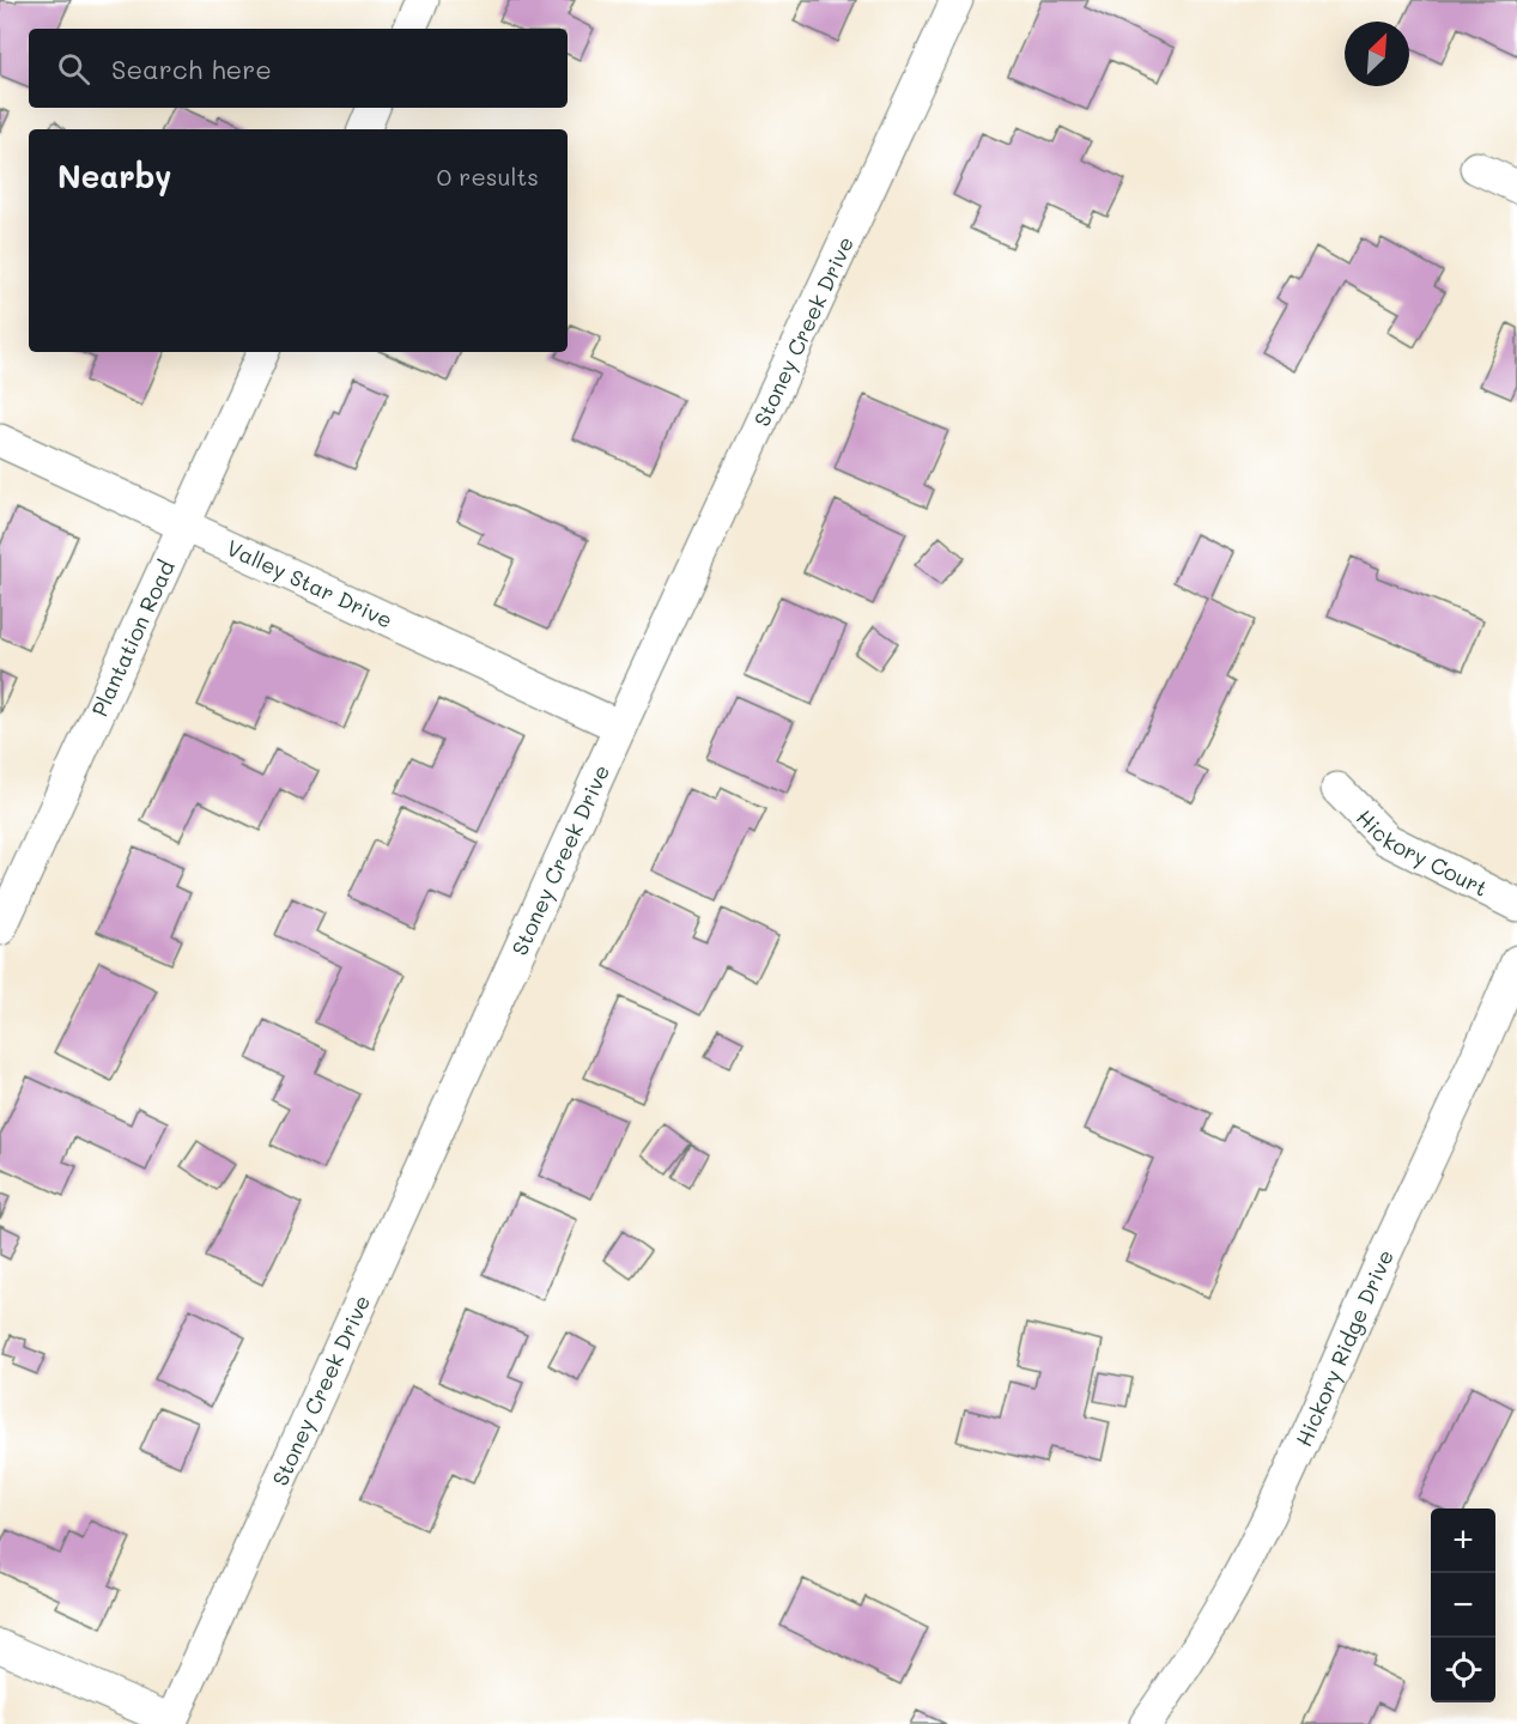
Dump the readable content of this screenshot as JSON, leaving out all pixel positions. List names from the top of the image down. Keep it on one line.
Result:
{"streets":{"street":["Stoney Creek Drive","Valley Star Drive","Plantation Road","Hickory Court","Hickory Ridge Drive"]},"crossings":[["Stoney Creek Drive","Valley Star Drive"],["Valley Star Drive","Plantation Road"]],"north":"top right","page":{"search":"Search here","heading":["Nearby","0 results"],"map_buttons":["+","−"]}}
